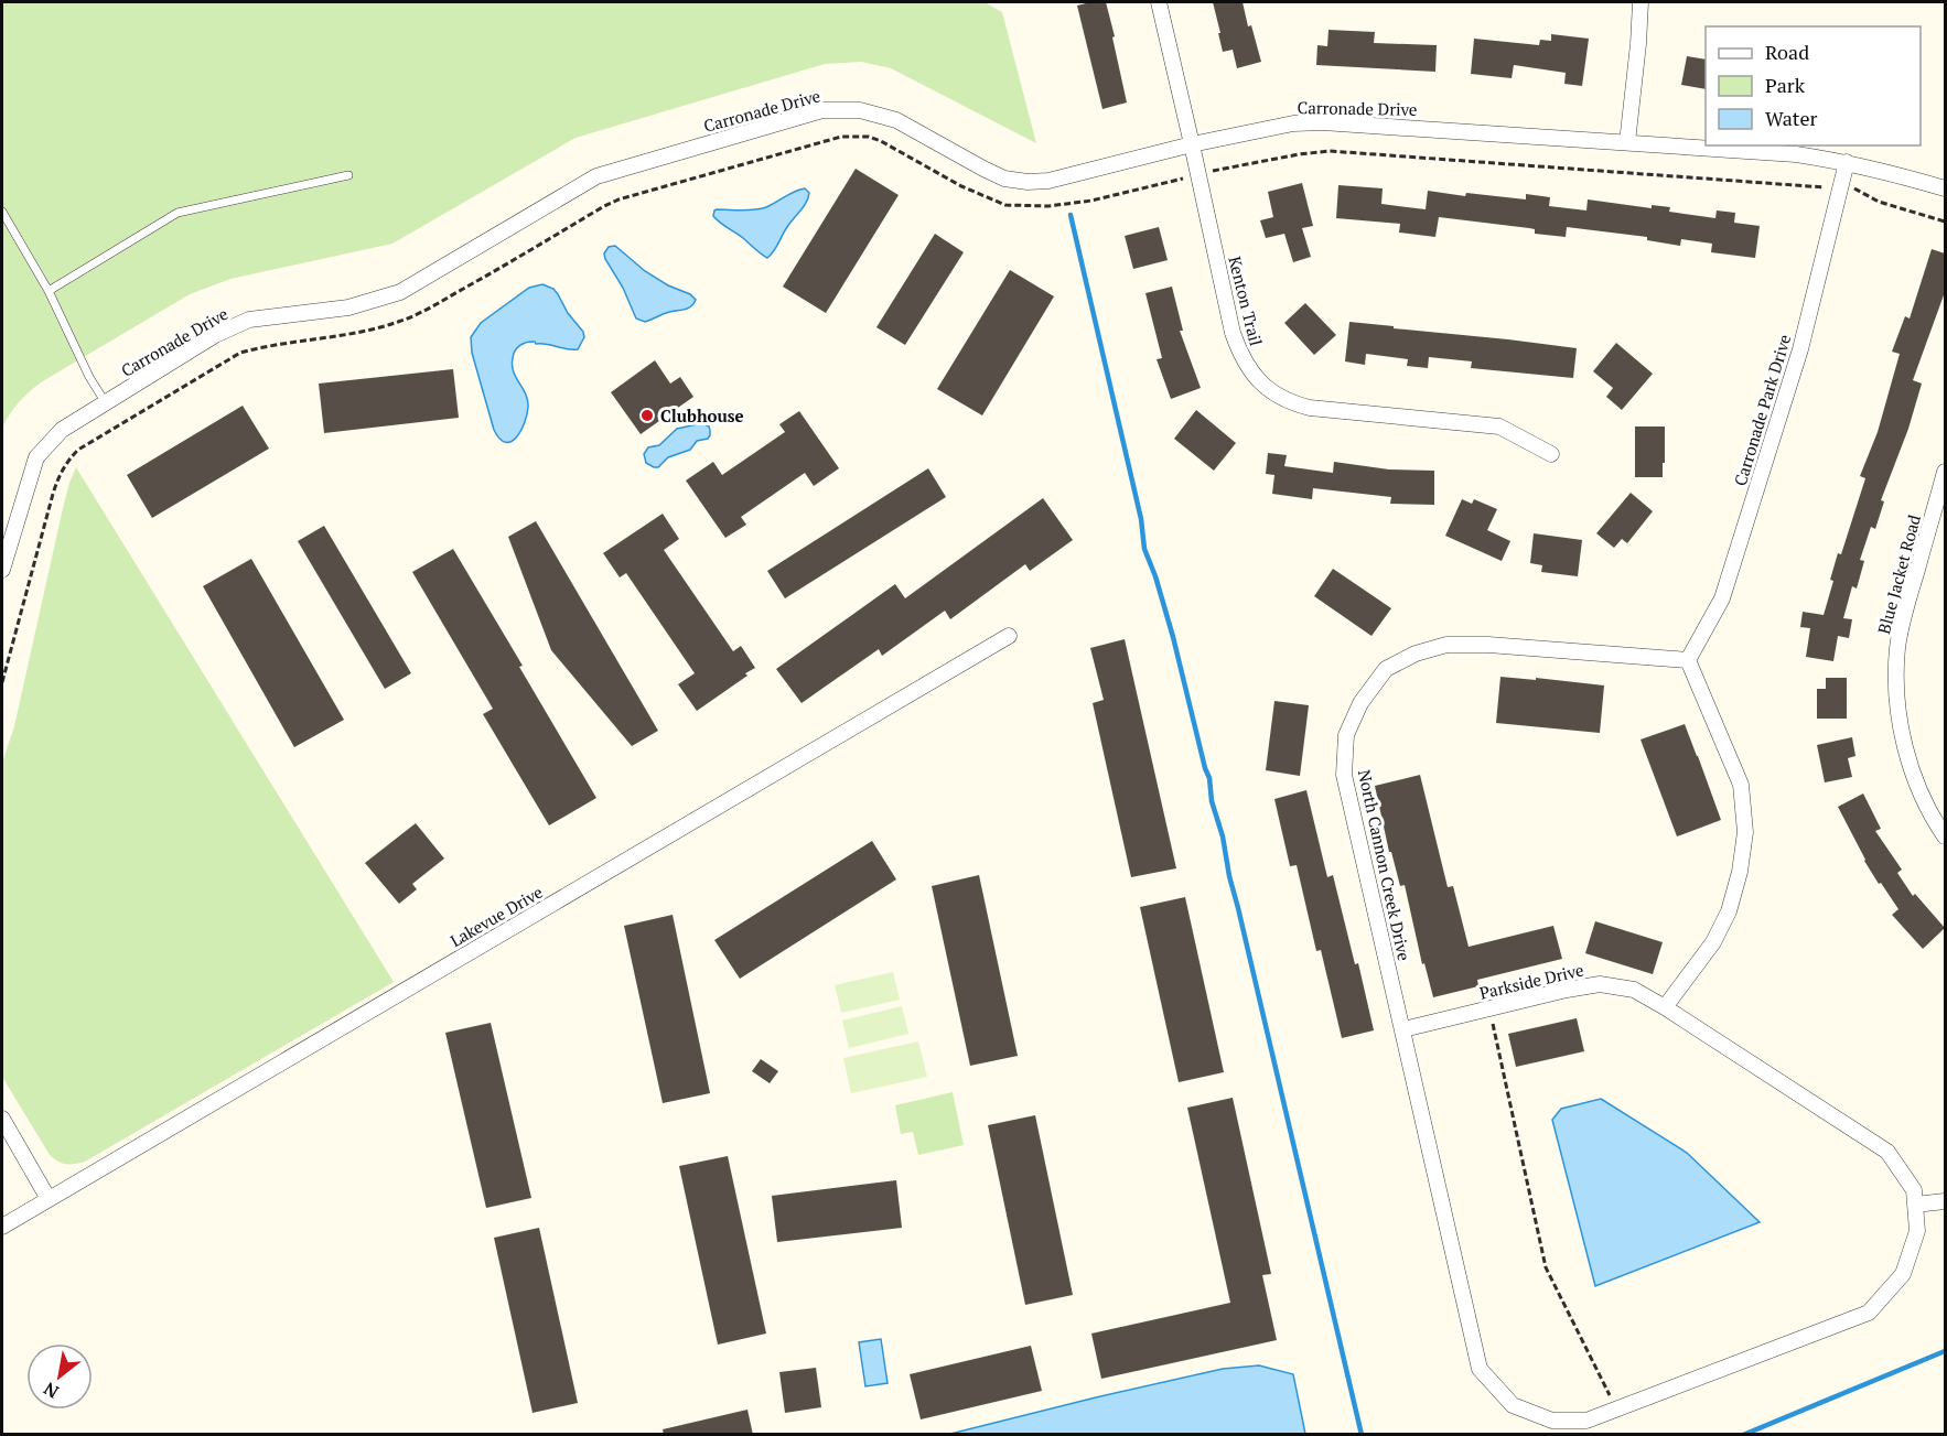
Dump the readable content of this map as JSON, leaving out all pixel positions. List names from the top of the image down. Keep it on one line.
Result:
{"streets":{"street":["Carronade Drive","Kenton Trail","Carronade Park Drive","Blue Jacket Road","North Cannon Creek Drive","Lakevue Drive","Parkside Drive"]},"crossings":[["Carronade Drive","Kenton Trail"],["Carronade Drive","Carronade Park Drive"],["Carronade Park Drive","North Cannon Creek Drive"],["North Cannon Creek Drive","Parkside Drive"]],"places":["Clubhouse"],"legend":["Road","Park","Water"],"north":"bottom left"}
